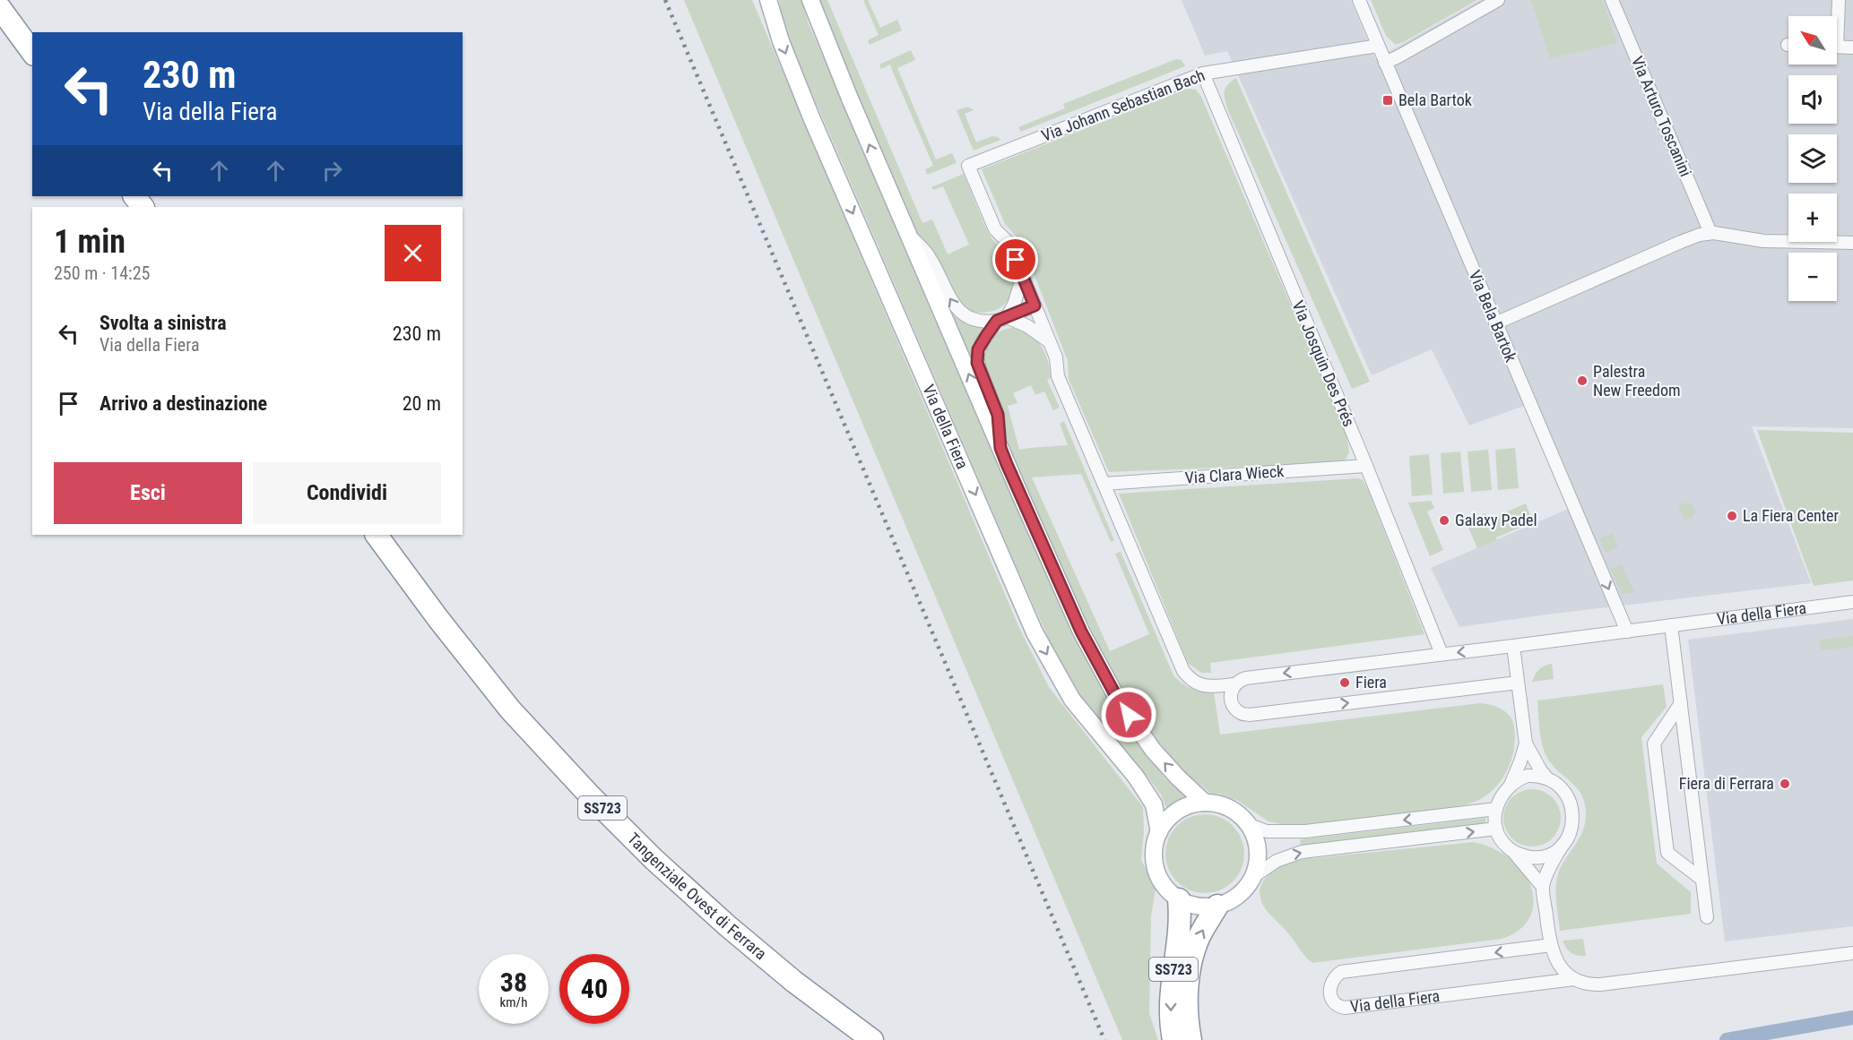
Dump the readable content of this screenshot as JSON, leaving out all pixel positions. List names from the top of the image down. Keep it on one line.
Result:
{"streets":{"highway":["SS723","Tangenziale Ovest di Ferrara"],"street":["Via Johann Sebastian Bach","Via Arturo Toscanini","Via Bela Bartok","Via Josquin Des Prés","Via della Fiera","Via Clara Wieck"]},"crossings":[["Via Johann Sebastian Bach","Via Bela Bartok"],["Via Johann Sebastian Bach","Via Josquin Des Prés"],["Via Johann Sebastian Bach","Via della Fiera"],["Via Bela Bartok","Via della Fiera"],["Via Josquin Des Prés","Via della Fiera"],["Via Josquin Des Prés","Via Clara Wieck"],["Via della Fiera","Via Clara Wieck"],["Via della Fiera","SS723"]],"one_way":["Via Bela Bartok"],"places":{"transit":["Bela Bartok"],"other":["Palestra New Freedom","La Fiera Center","Galaxy Padel","Fiera","Fiera di Ferrara"]},"north":"top left","page":{"map_buttons":["+","−"],"turn":["230 m","Via della Fiera"],"heading":["1 min","250 m · 14:25"],"list":[{"name":"Svolta a sinistra","note":"Via della Fiera","value":"230 m"},{"name":"Arrivo a destinazione","value":"20 m"}],"buttons":["Esci","Condividi"],"speed":"38 km/h","limit":"40"}}
